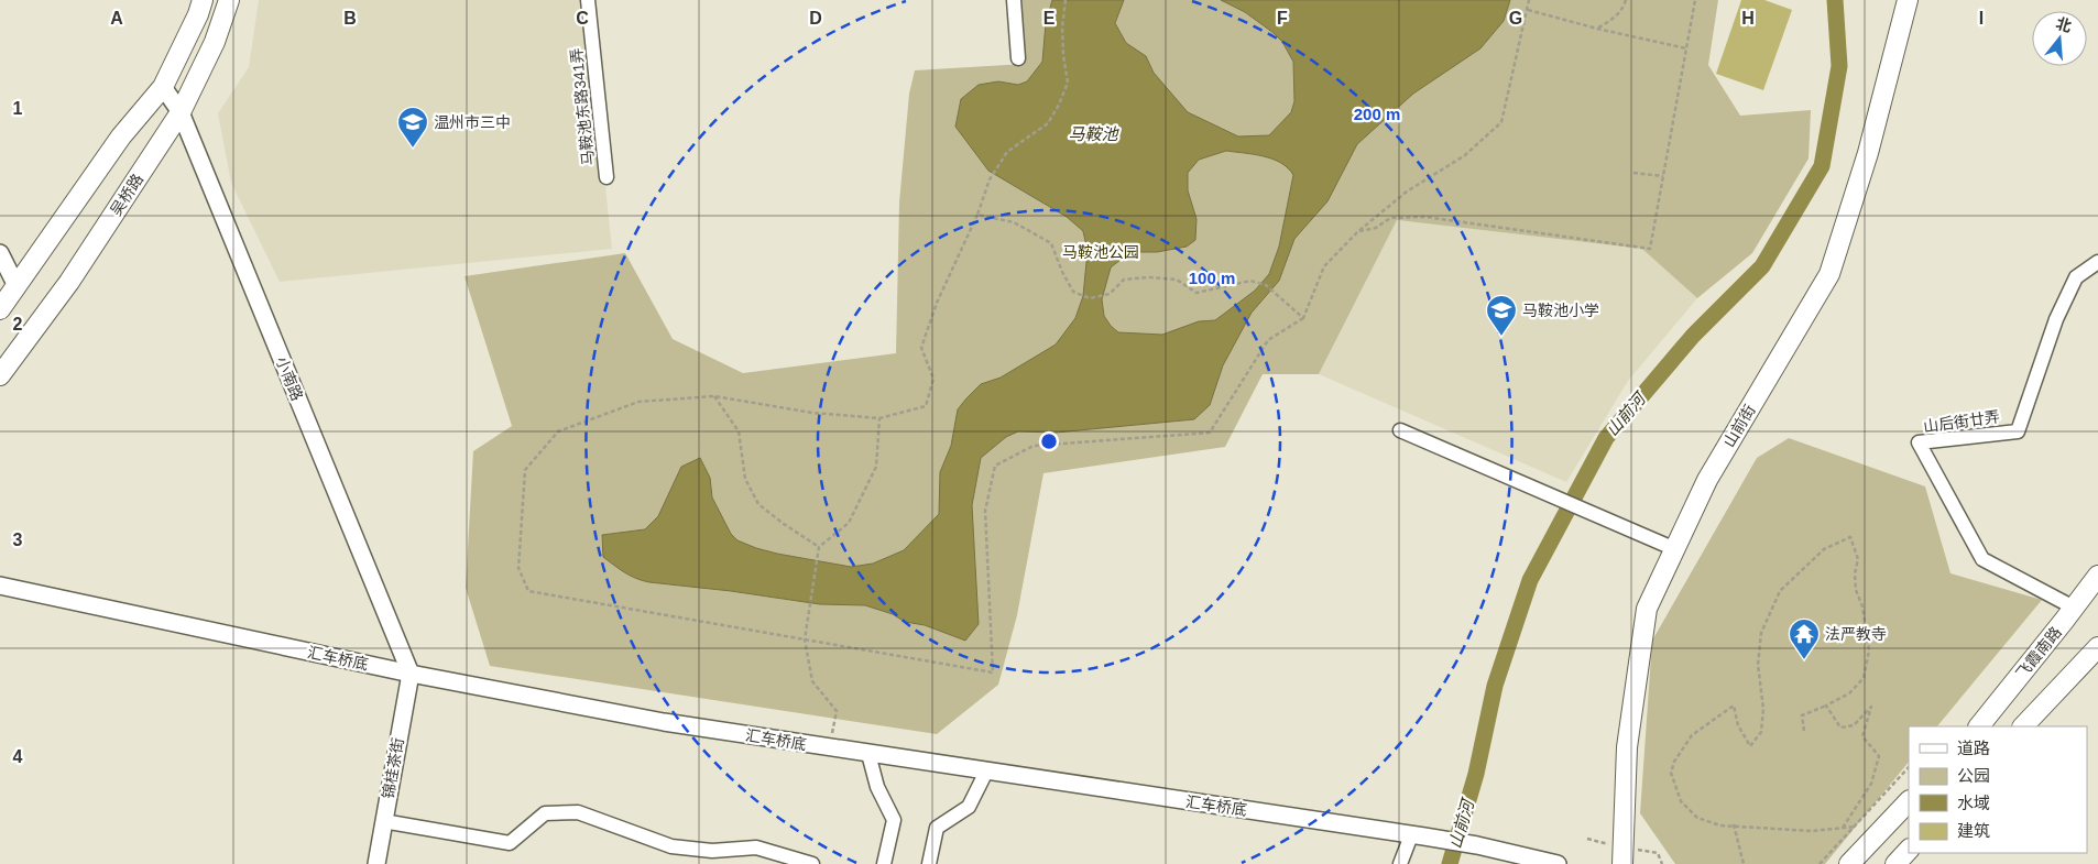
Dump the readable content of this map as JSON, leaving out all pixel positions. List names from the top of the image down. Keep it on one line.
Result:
{"streets":{"main road":["吴桥路","山前街","飞霞南路"],"street":["马鞍池东路341弄","小南路","山后街廿弄","汇车桥底","锦桂茶街"]},"crossings":[["吴桥路","小南路"],["小南路","汇车桥底"],["小南路","锦桂茶街"],["山后街廿弄","飞霞南路"],["汇车桥底","锦桂茶街"]],"water":["马鞍池","山前河"],"parks":["马鞍池公园"],"places":{"school or university":["温州市三中","马鞍池小学"],"temple":["法严教寺"]},"legend":["道路","公园","水域","建筑"],"north":"top","grid":{"columns":["A","B","C","D","E","F","G","H","I"],"rows":["1","2","3","4"]},"rings":["200 m","100 m"]}
